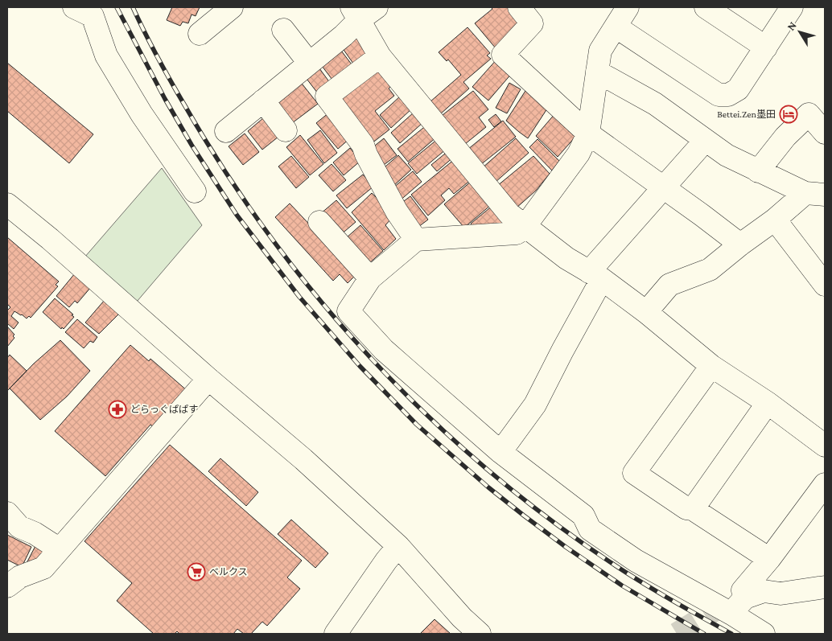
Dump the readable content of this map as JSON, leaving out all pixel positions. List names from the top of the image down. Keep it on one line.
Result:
{"places":{"hotel":["Bettei.Zen墨田"],"pharmacy":["どらっぐぱぱす"],"supermarket":["ベルクス"]},"north":"top left"}
